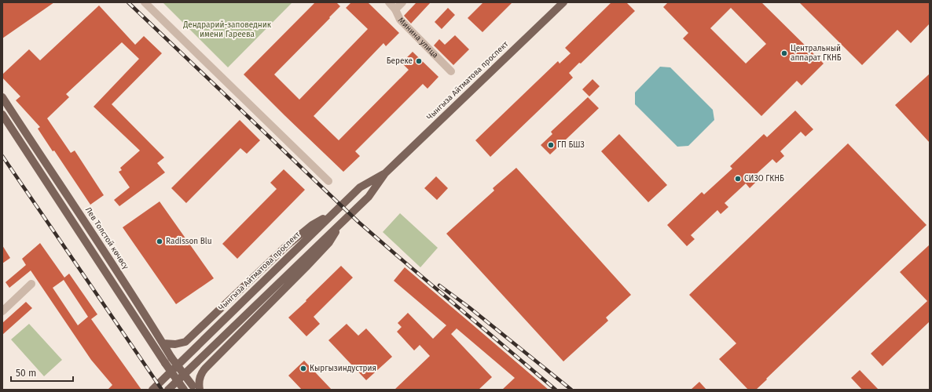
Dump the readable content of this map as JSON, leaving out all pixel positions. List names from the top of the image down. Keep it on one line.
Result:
{"streets":{"main road":["Чынгыза Айтматова проспект","Лев Толстой көчөсү"],"street":["Минина улица"]},"parks":["Дендрарий-заповедник имени Гареева"],"places":["Центральный аппарат ГКНБ","Береке","ГП БШЗ","СИЗО ГКНБ","Radisson Blu","Кыргызиндустрия"],"scale_bar":"50 m"}
